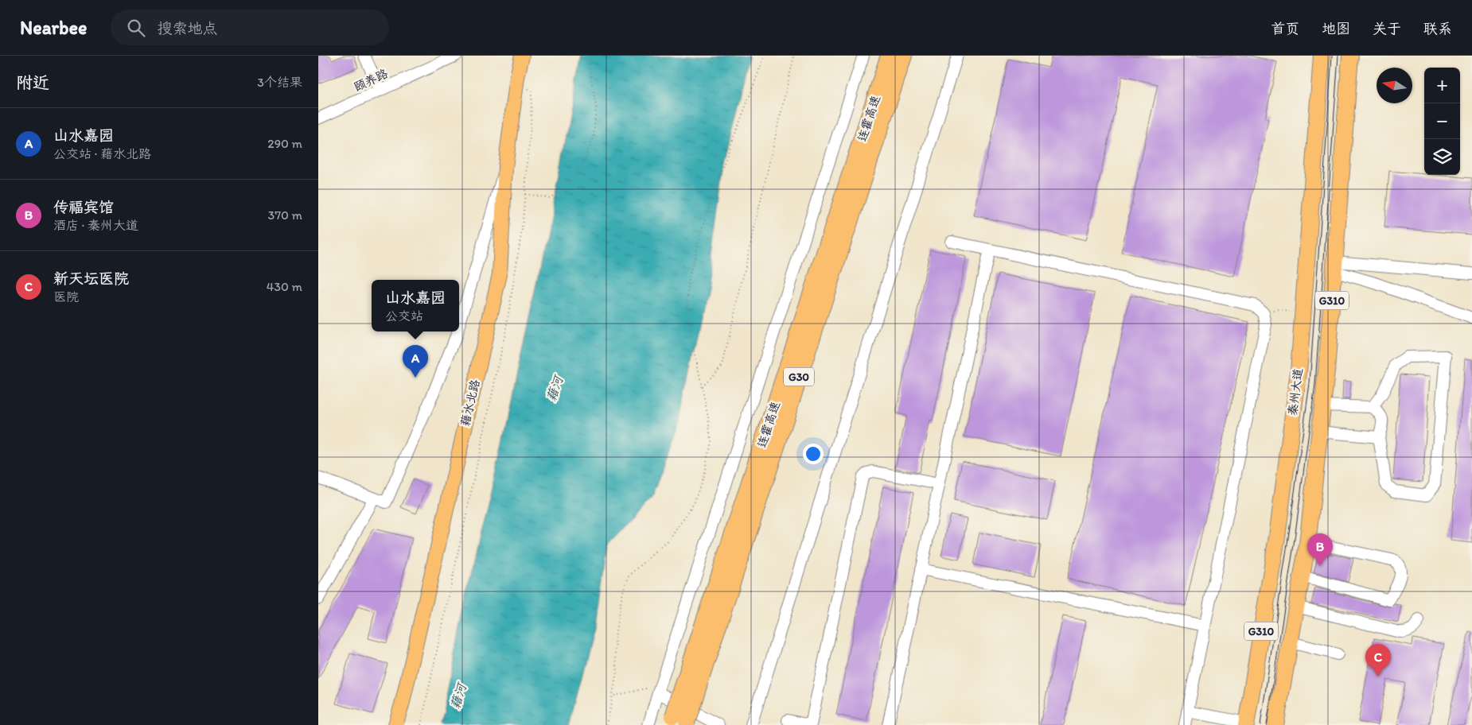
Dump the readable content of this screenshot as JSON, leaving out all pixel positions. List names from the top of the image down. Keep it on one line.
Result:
{"streets":{"highway":["连霍高速","G310","G30","秦州大道"],"main road":["藉水北路"],"street":["颐养路"]},"water":["藉河"],"north":"left","page":{"header":"Nearbee","search":"搜索地点","nav":["首页","地图","关于","联系"],"heading":["附近","3个结果"],"map_buttons":["+","−"],"list":[{"mark":"A","name":"山水嘉园","note":"公交站 · 藉水北路","value":"290 m"},{"mark":"B","name":"传福宾馆","note":"酒店 · 秦州大道","value":"370 m"},{"mark":"C","name":"新天坛医院","note":"医院","value":"430 m"}],"popup":["山水嘉园","公交站"],"pins":["A","B","C"]}}
